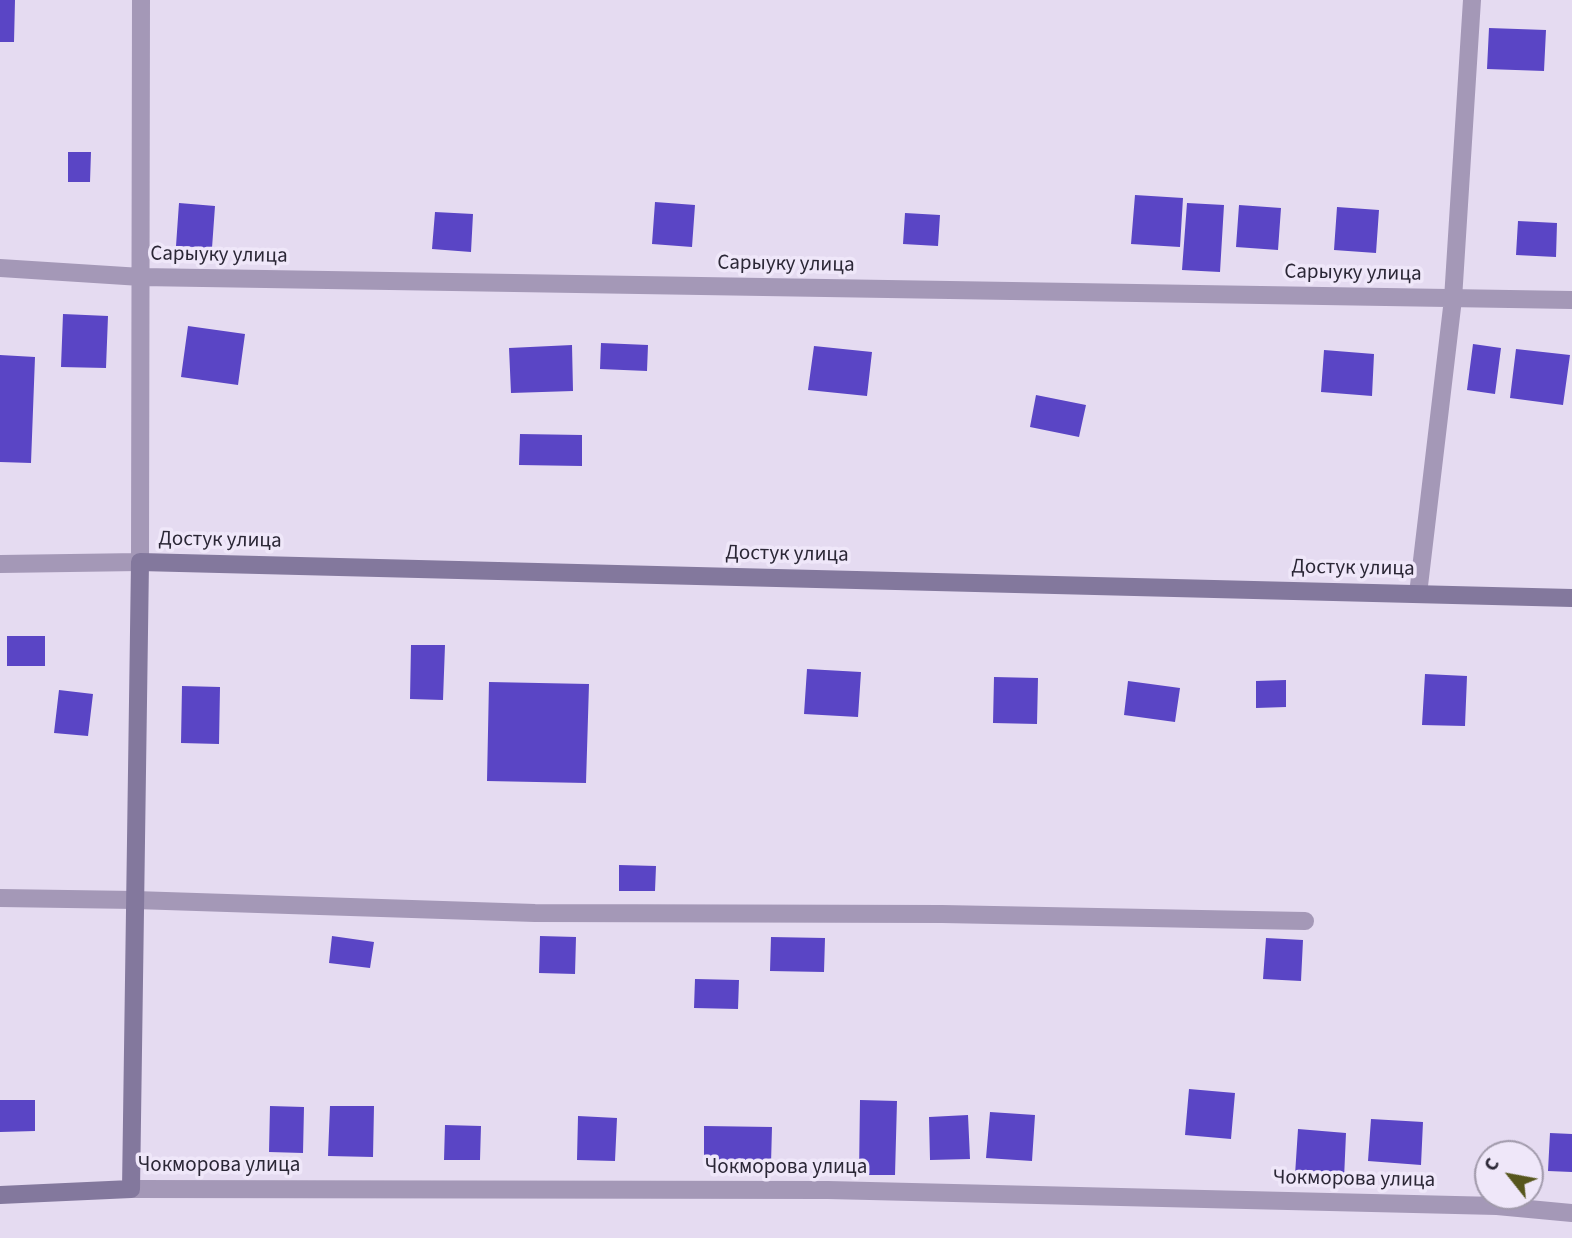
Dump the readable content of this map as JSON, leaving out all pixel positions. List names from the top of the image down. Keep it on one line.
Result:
{"streets":{"main road":["Достук улица","Чокморова улица"],"street":["Сарыуку улица"]},"north":"top left"}
